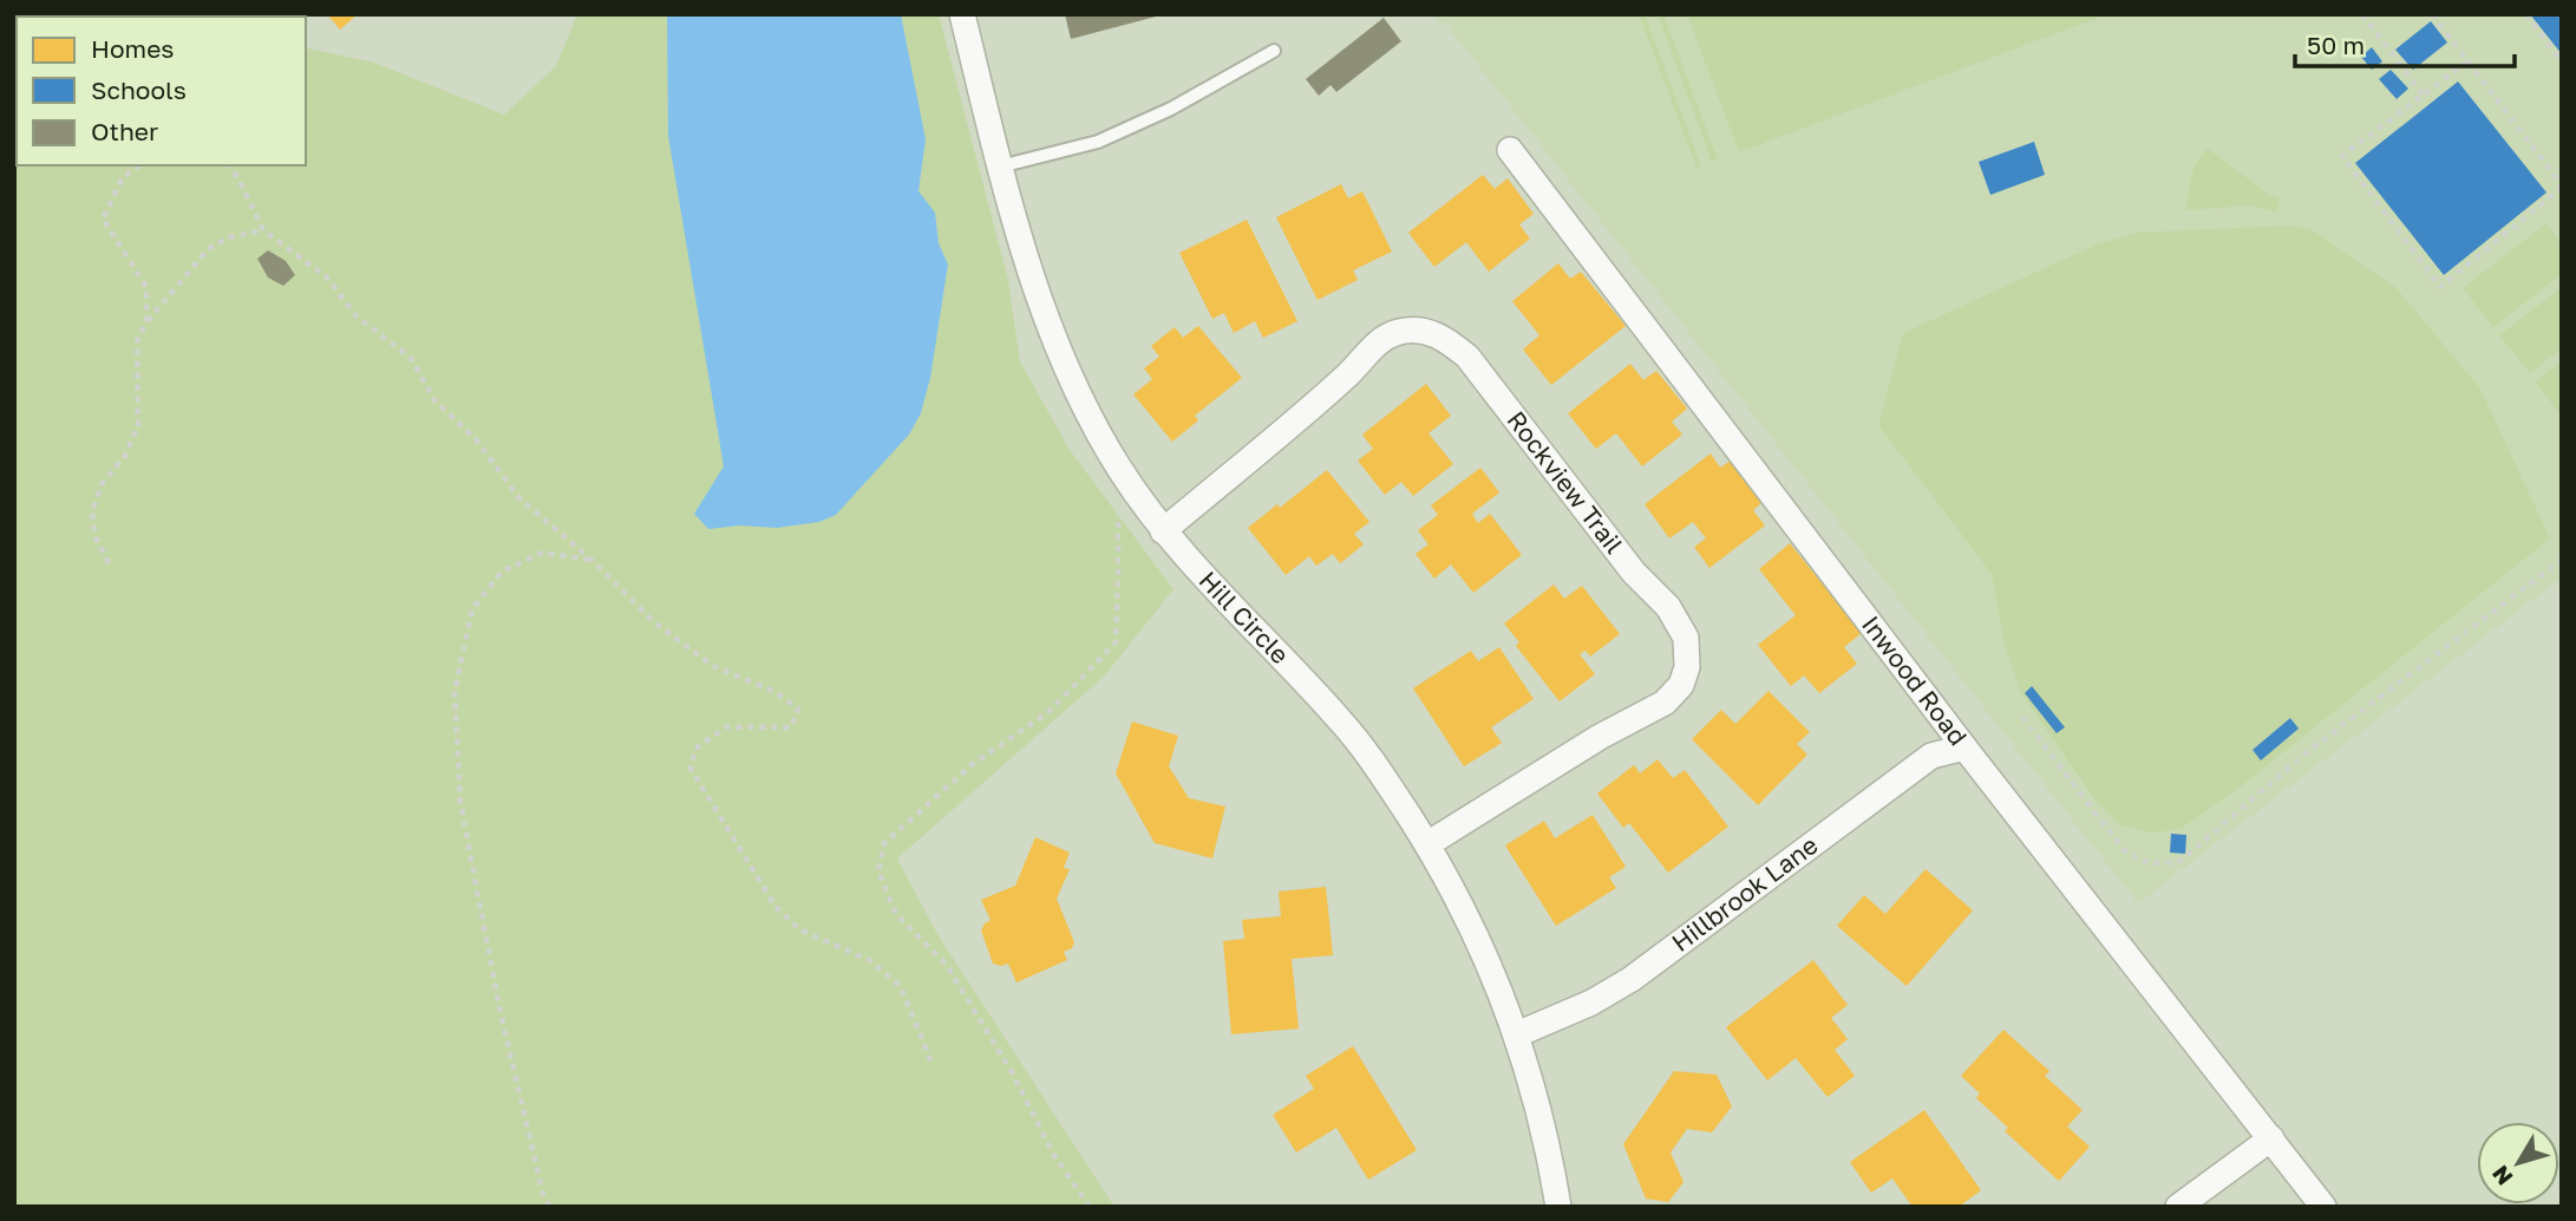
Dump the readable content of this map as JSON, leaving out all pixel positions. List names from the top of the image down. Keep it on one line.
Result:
{"streets":{"street":["Rockview Trail","Hill Circle","Inwood Road","Hillbrook Lane"]},"crossings":[["Rockview Trail","Hill Circle"],["Hill Circle","Hillbrook Lane"],["Inwood Road","Hillbrook Lane"]],"legend":["Homes","Schools","Other"],"scale_bar":"50 m","north":"bottom left"}
